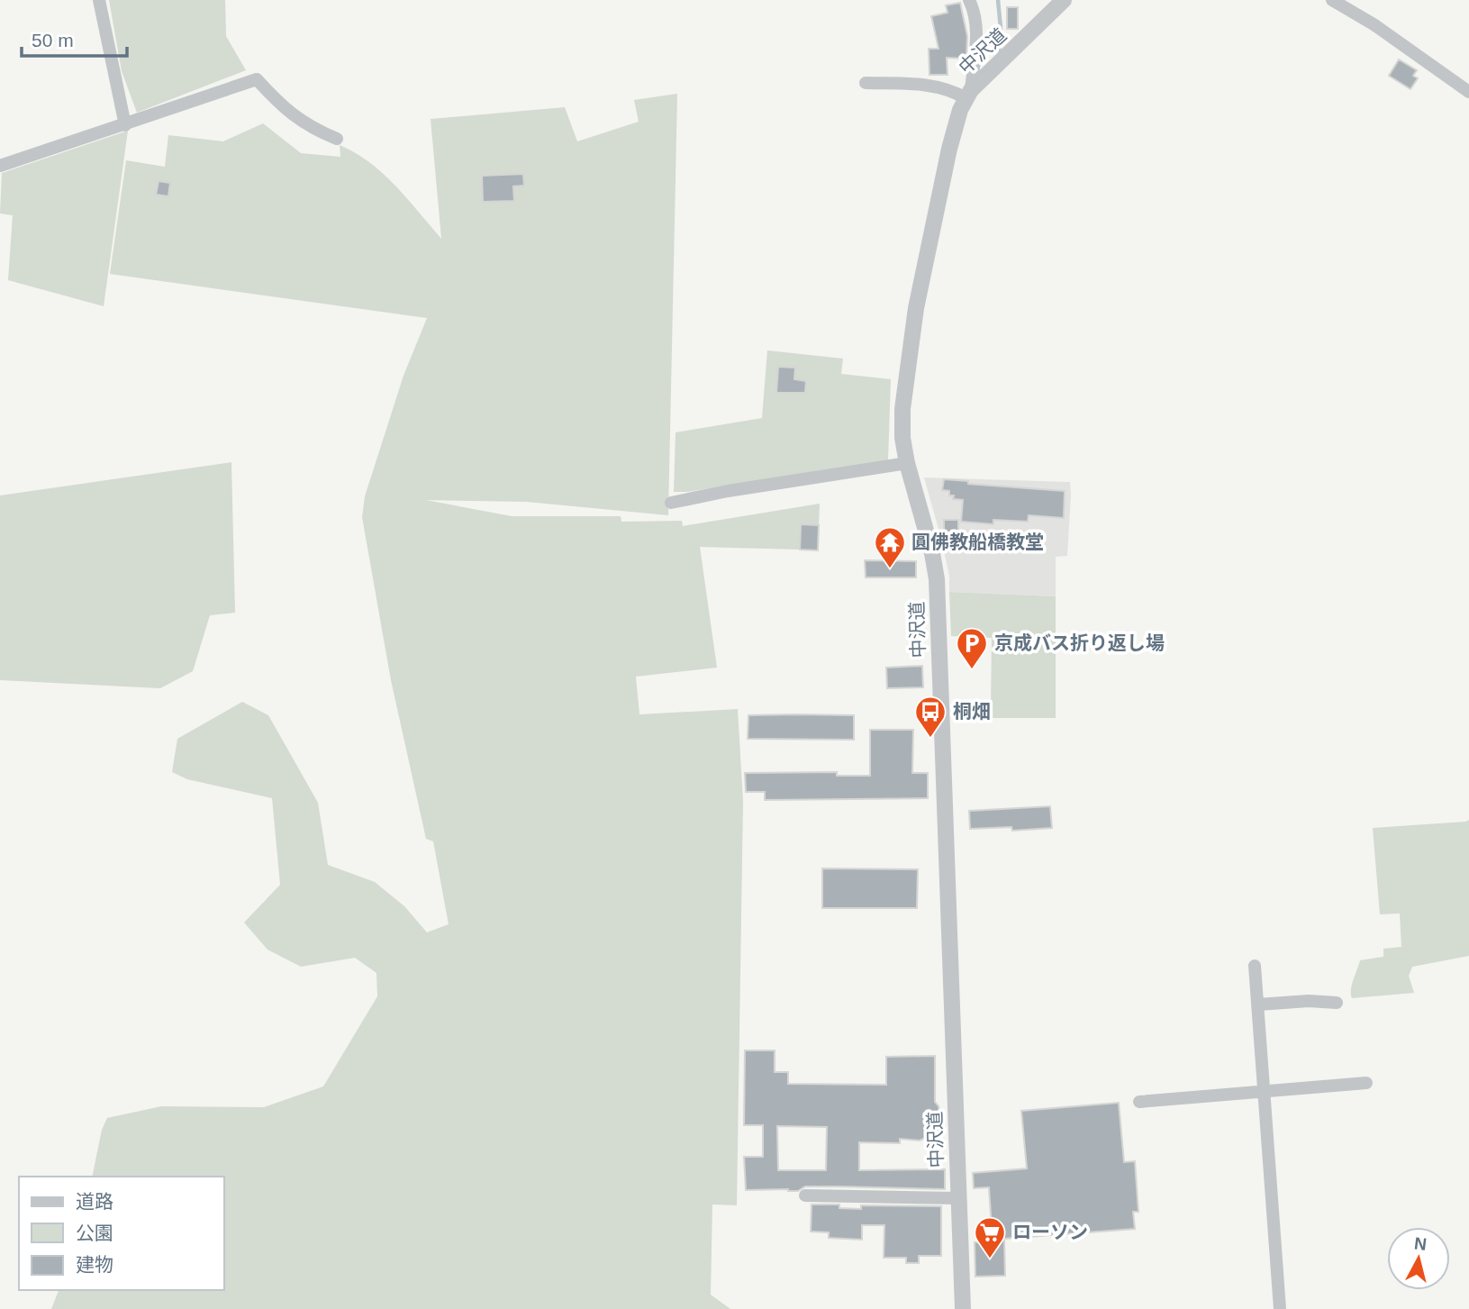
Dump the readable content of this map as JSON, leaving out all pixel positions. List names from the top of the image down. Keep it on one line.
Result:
{"streets":{"street":["中沢道"]},"places":{"temple":["圓佛教船橋教堂"],"parking":["京成バス折り返し場"],"bus stop":["桐畑"],"supermarket":["ローソン"]},"legend":["道路","公園","建物"],"scale_bar":"50 m","north":"top"}
